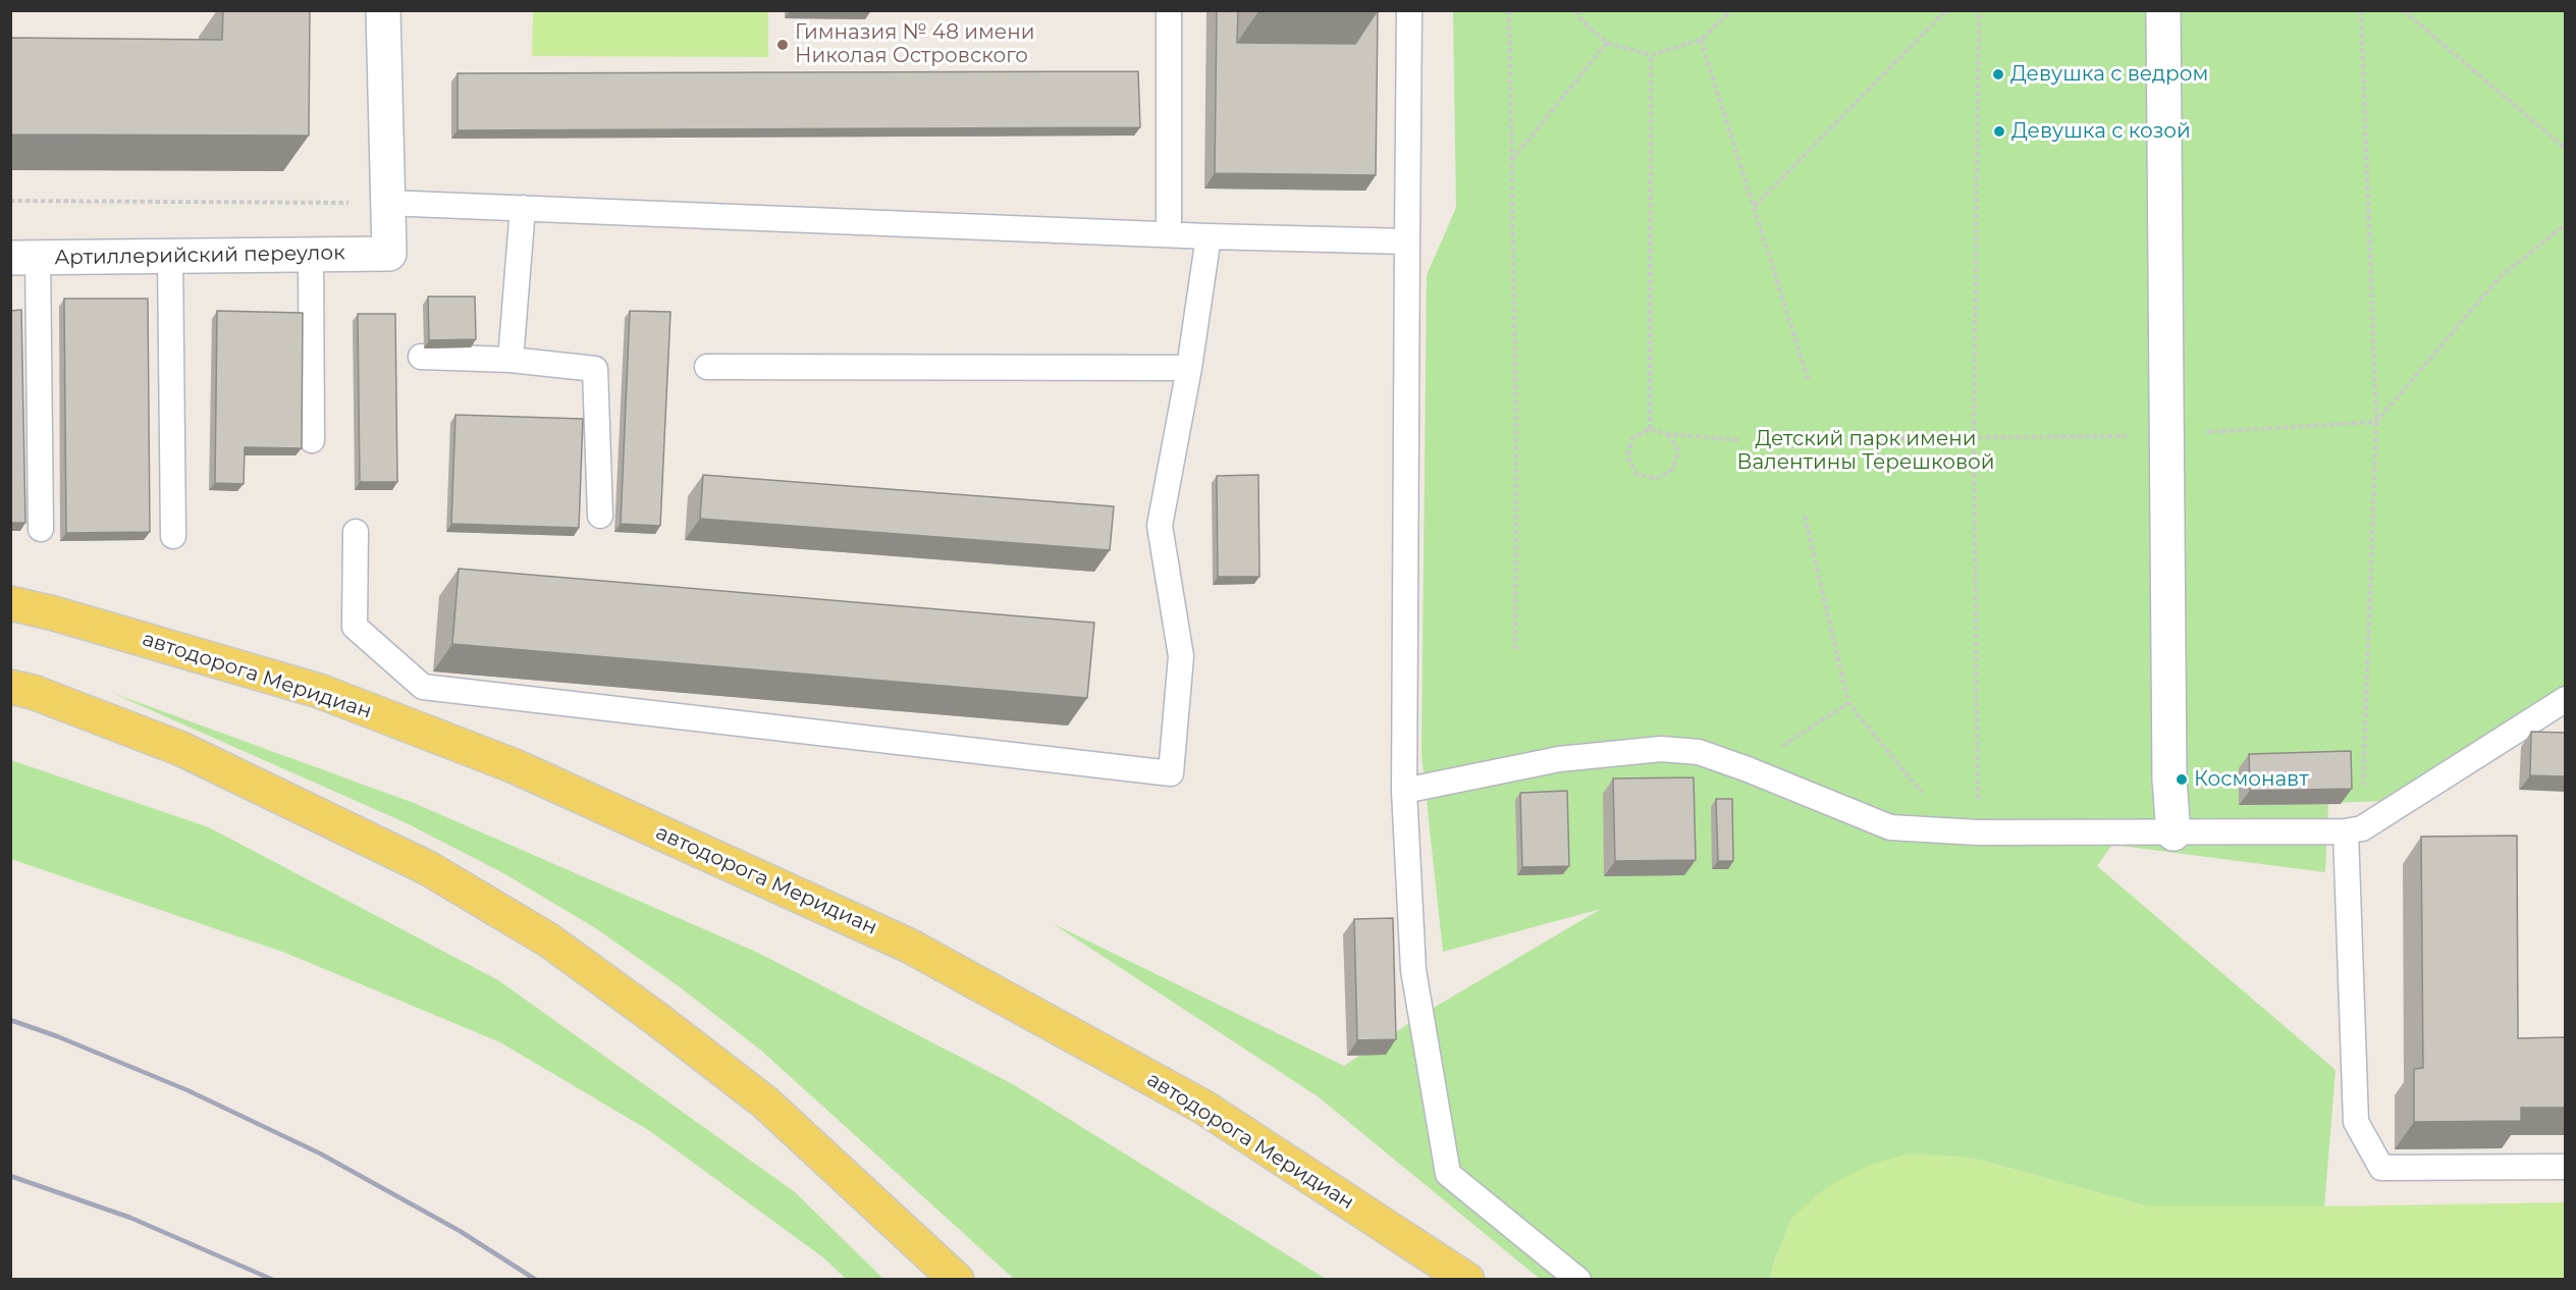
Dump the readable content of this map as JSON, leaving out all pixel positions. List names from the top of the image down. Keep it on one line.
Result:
{"streets":{"main road":["автодорога Меридиан"],"street":["Артиллерийский переулок"]},"parks":["Детский парк имени Валентины Терешковой"],"places":["Гимназия № 48 имени Николая Островского","Девушка с ведром","Девушка с козой","Космонавт"]}
